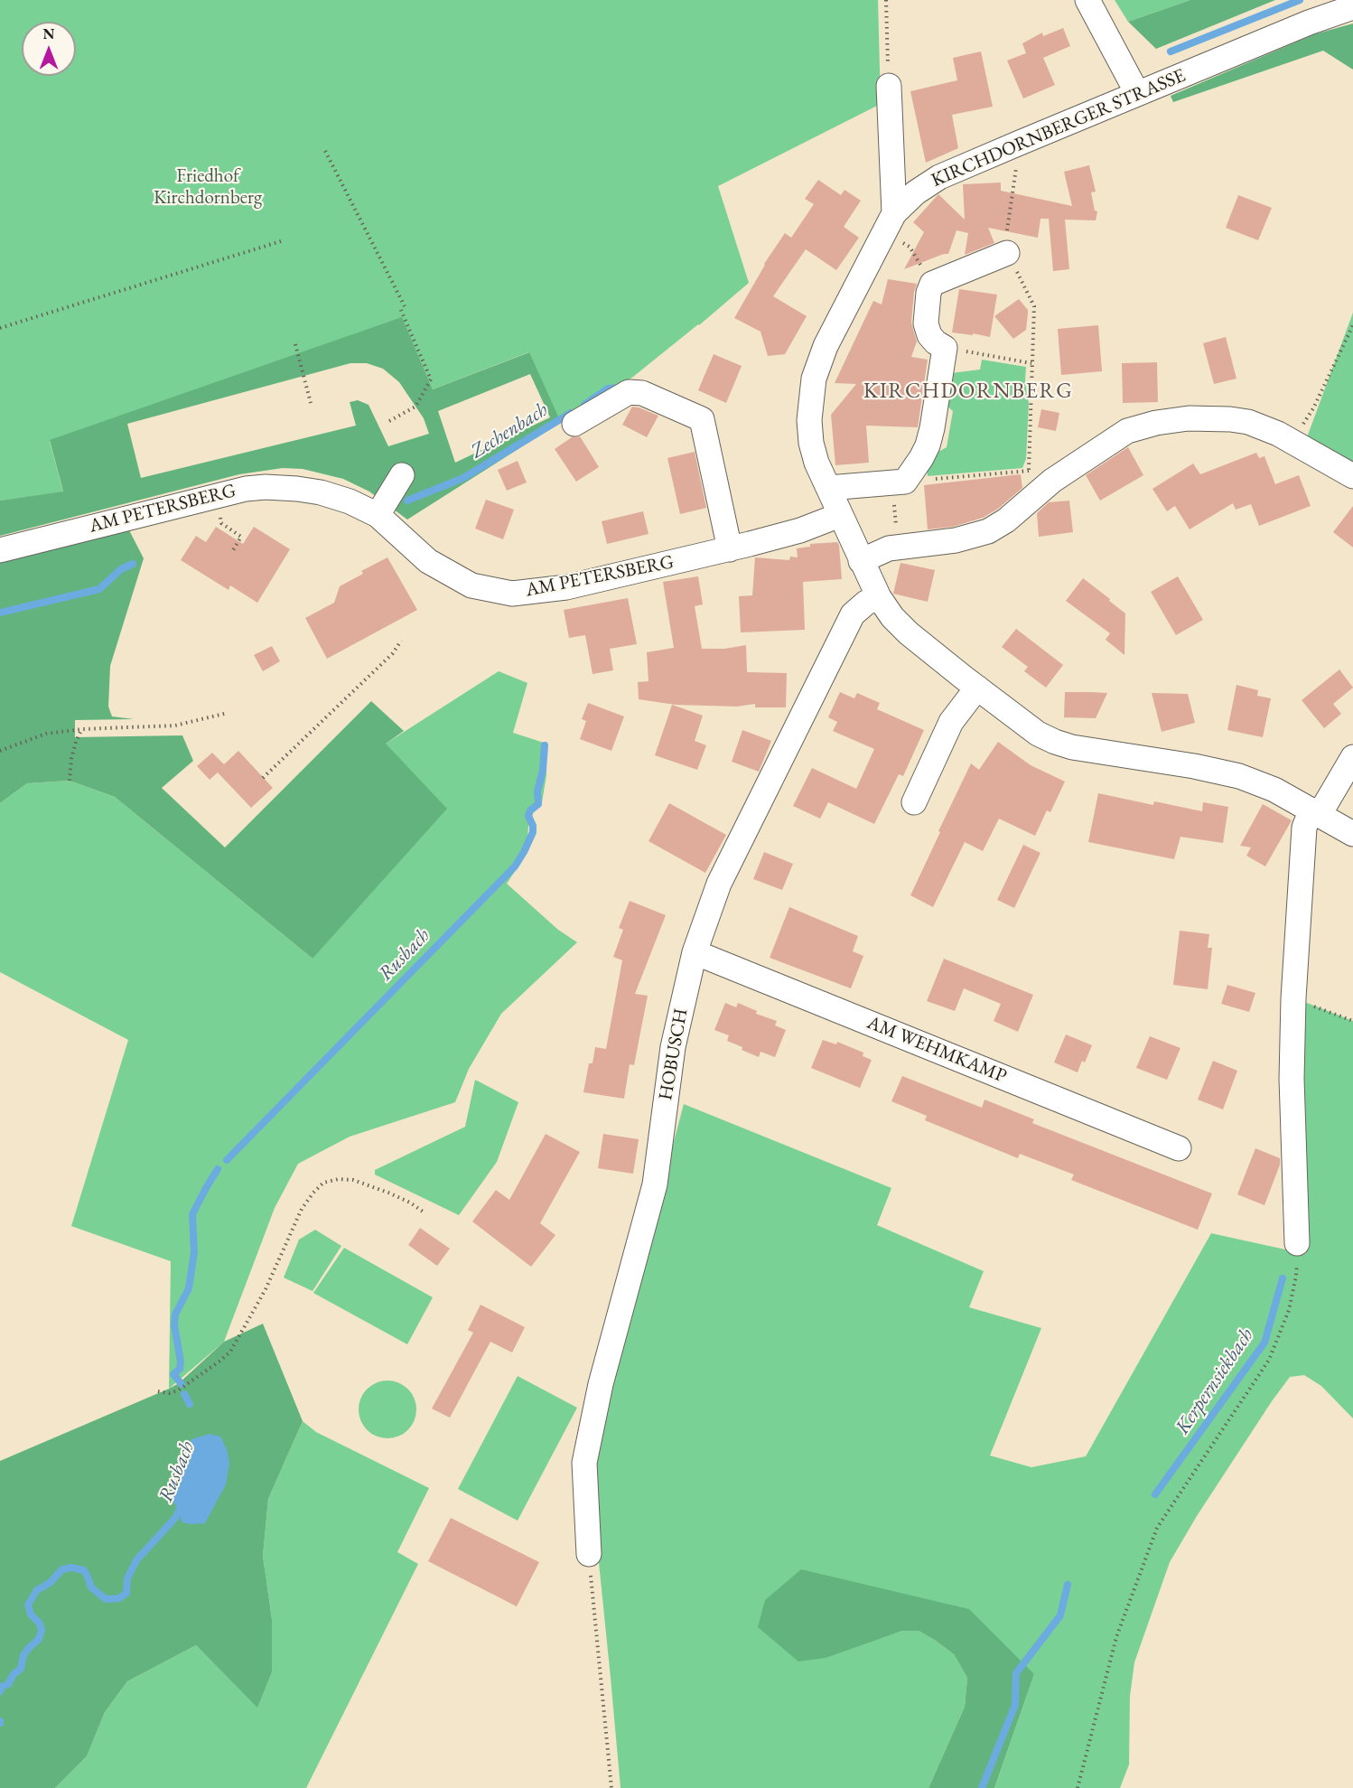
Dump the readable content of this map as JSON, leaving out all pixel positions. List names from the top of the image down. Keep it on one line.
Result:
{"streets":{"street":["KIRCHDORNBERGER STRASSE","AM PETERSBERG","AM WEHMKAMP","HOBUSCH"]},"crossings":[["KIRCHDORNBERGER STRASSE","AM PETERSBERG"],["KIRCHDORNBERGER STRASSE","HOBUSCH"],["AM WEHMKAMP","HOBUSCH"]],"districts":["KIRCHDORNBERG"],"water":["Zechenbach","Rusbach","Kerpernsiekbach"],"parks":["Friedhof Kirchdornberg"],"north":"top"}
